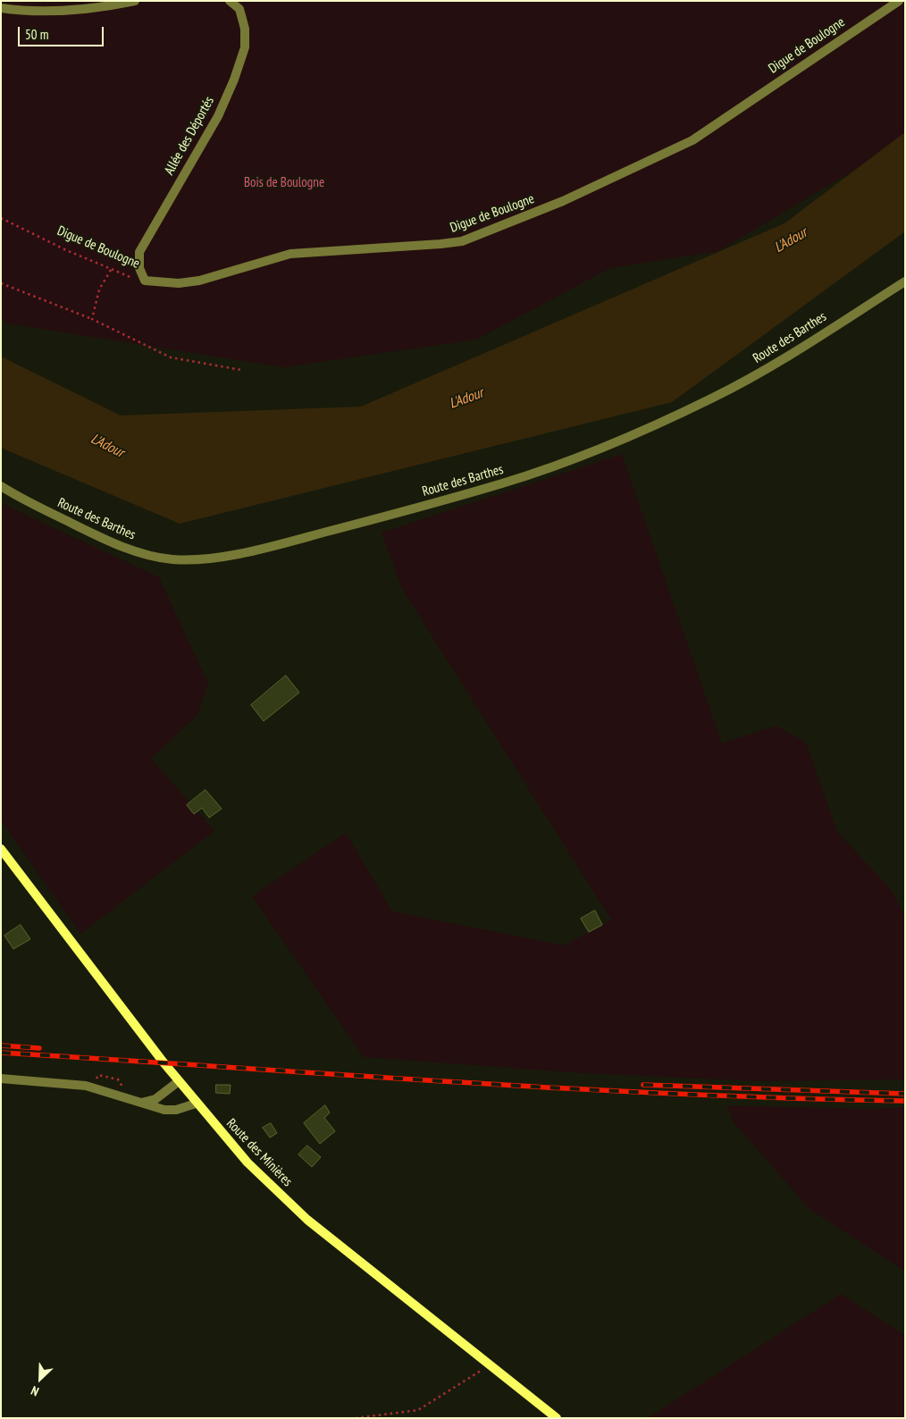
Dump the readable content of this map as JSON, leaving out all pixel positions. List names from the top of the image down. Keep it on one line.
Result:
{"streets":{"main road":["Route des Minières"],"street":["Digue de Boulogne","Allée des Déportés","Route des Barthes"]},"crossings":[["Digue de Boulogne","Allée des Déportés"]],"water":["L'Adour"],"parks":["Bois de Boulogne"],"scale_bar":"50 m","north":"bottom left"}
